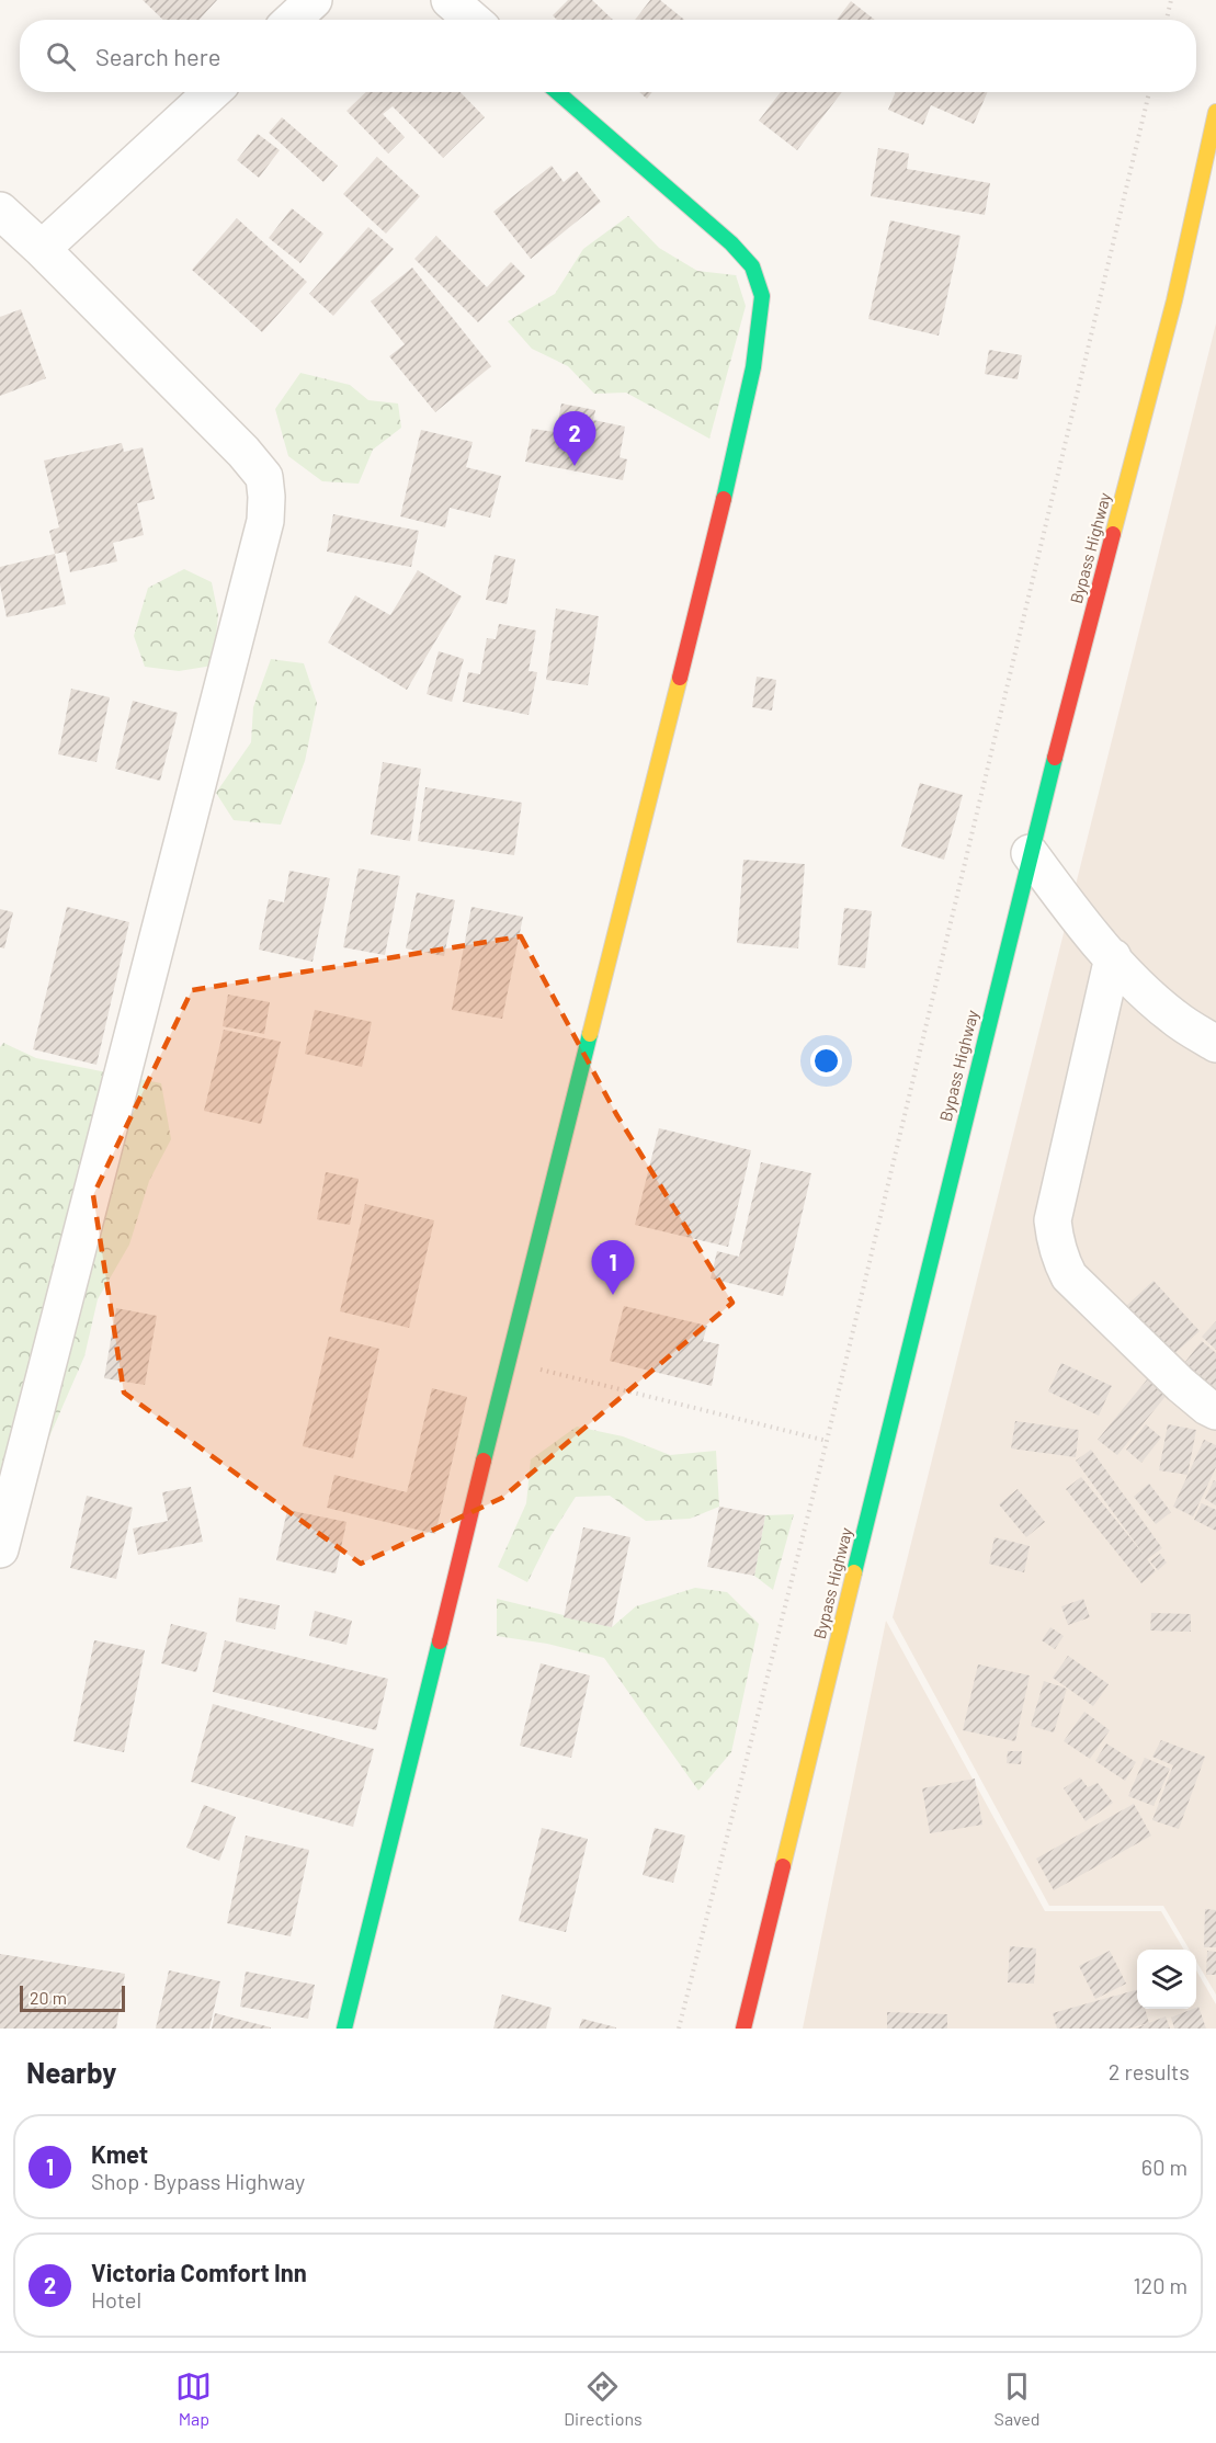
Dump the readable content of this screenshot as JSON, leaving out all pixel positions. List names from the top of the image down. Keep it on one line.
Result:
{"streets":{"street":["Bypass Highway"]},"scale_bar":"20 m","page":{"search":"Search here","pins":["2","1"],"scale":"20 m","heading":["Nearby","2 results"],"list":[{"mark":"1","name":"Kmet","note":"Shop · Bypass Highway","value":"60 m"},{"mark":"2","name":"Victoria Comfort Inn","note":"Hotel","value":"120 m"}],"nav":["Map","Directions","Saved"]}}
